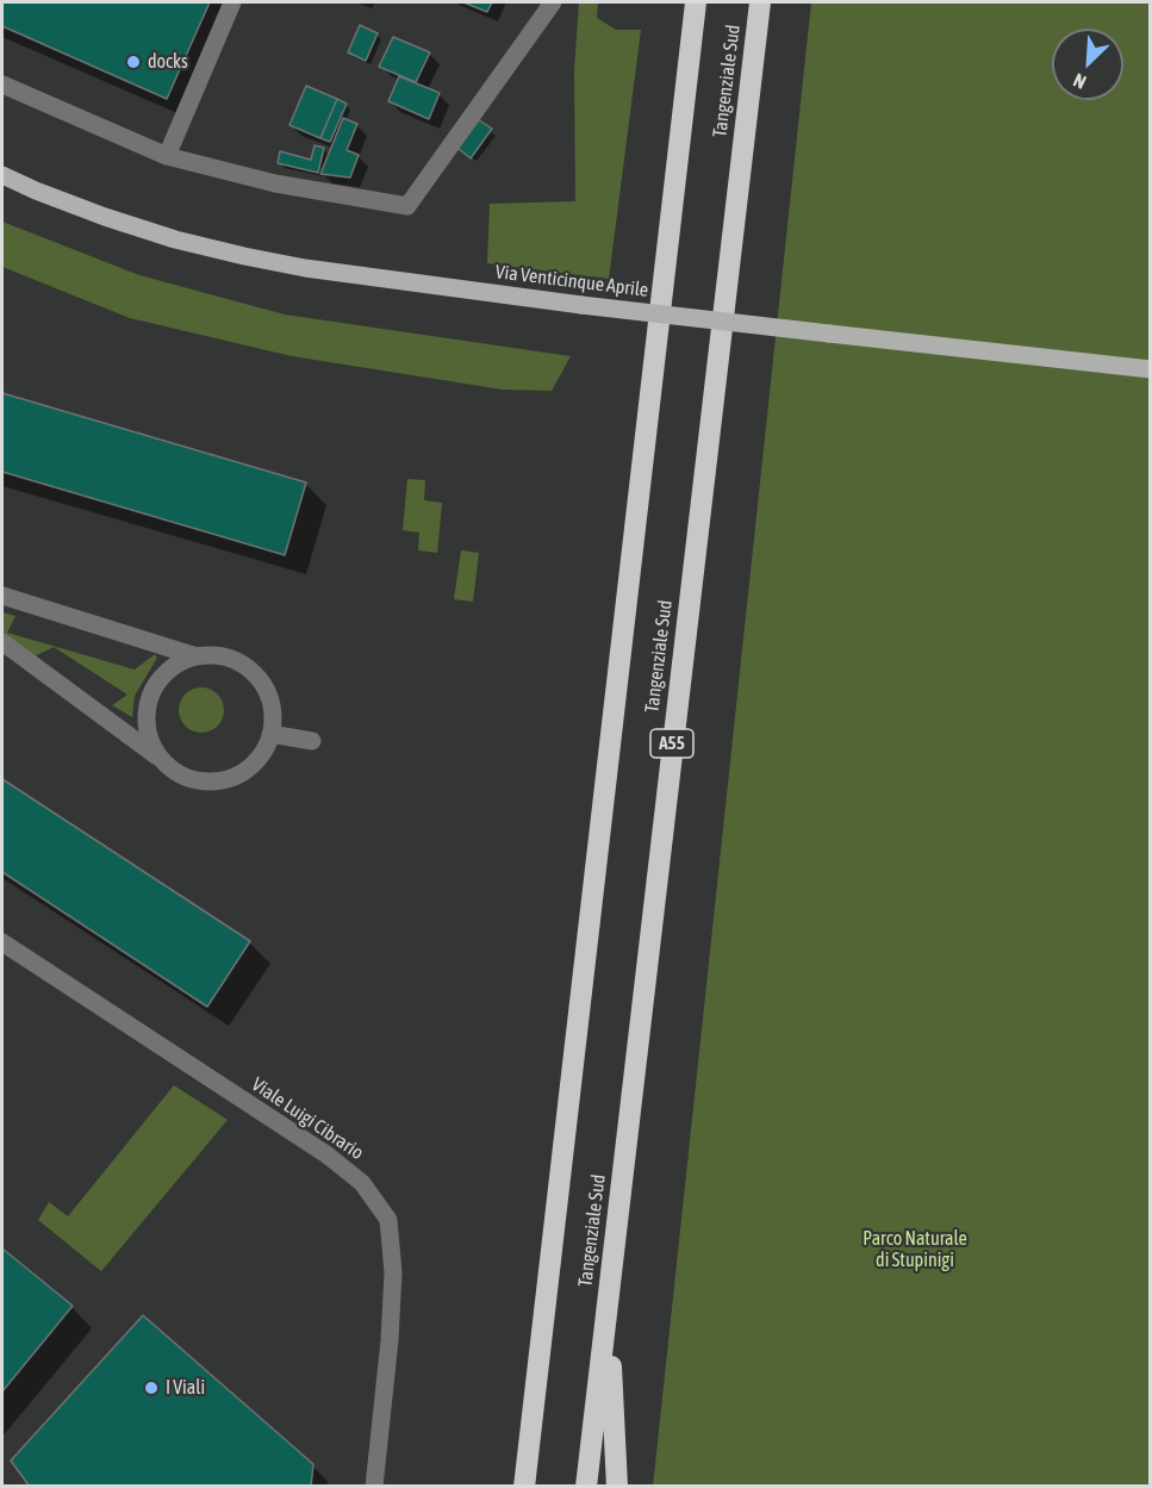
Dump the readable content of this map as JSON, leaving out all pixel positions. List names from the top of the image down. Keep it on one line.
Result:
{"streets":{"highway":["Tangenziale Sud","A55"],"main road":["Via Venticinque Aprile"],"street":["Viale Luigi Cibrario"]},"parks":["Parco Naturale di Stupinigi"],"places":["docks","I Viali"],"north":"bottom left"}
